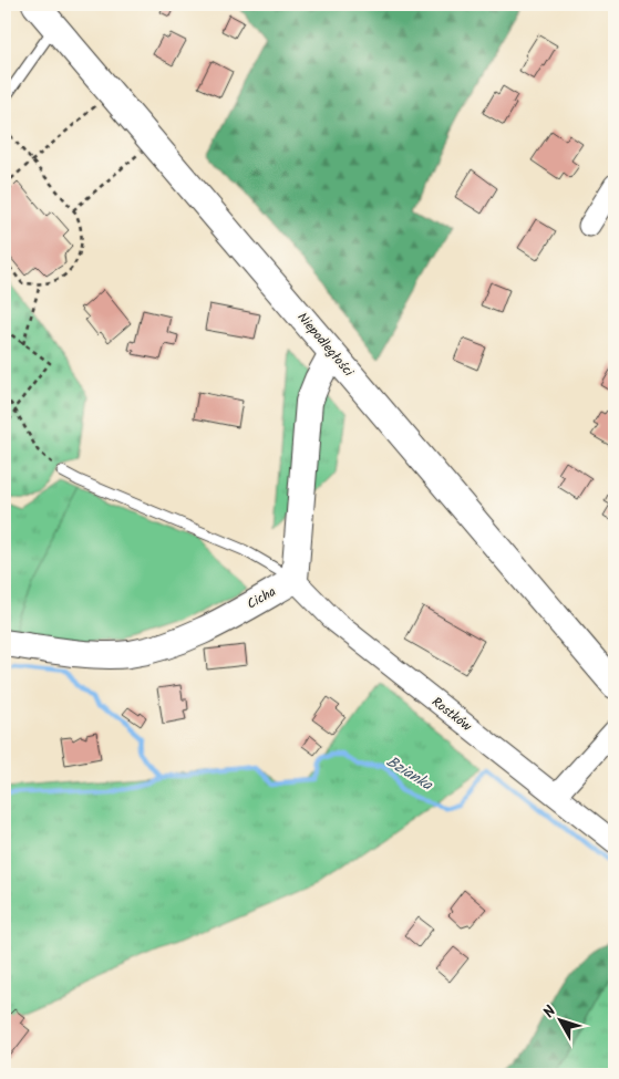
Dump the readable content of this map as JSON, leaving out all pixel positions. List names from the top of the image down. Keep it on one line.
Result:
{"streets":{"street":["Niepodległości","Cicha","Rostków"]},"crossings":[["Cicha","Rostków"]],"water":["Bzianka"],"north":"top left"}
